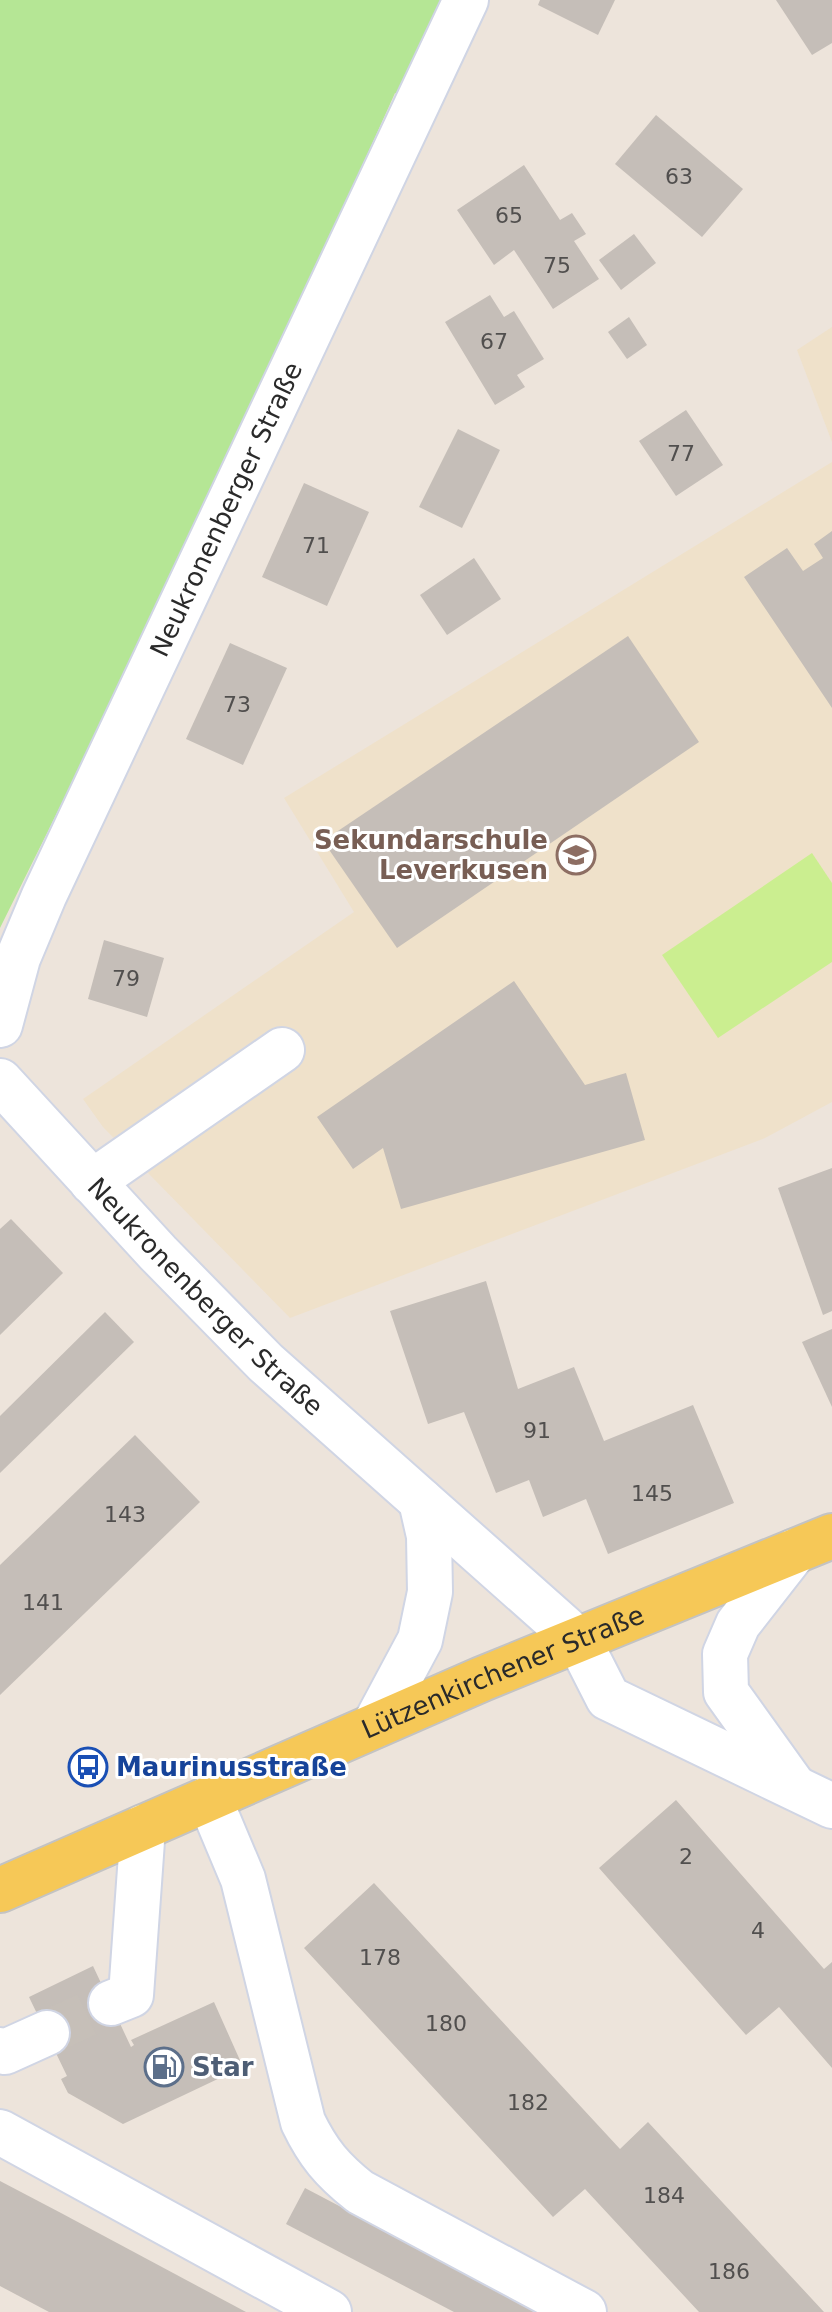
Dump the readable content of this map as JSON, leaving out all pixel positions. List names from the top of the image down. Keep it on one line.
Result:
{"streets":{"main road":["Lützenkirchener Straße"],"street":["Neukronenberger Straße"]},"crossings":[["Neukronenberger Straße","Lützenkirchener Straße"]],"places":{"school or university":["Sekundarschule Leverkusen"],"bus stop":["Maurinusstraße"],"fuel station":["Star"]},"house_numbers":["63","65","75","67","77","71","73","79","91","145","143","141","2","4","178","180","182","184","186"]}
